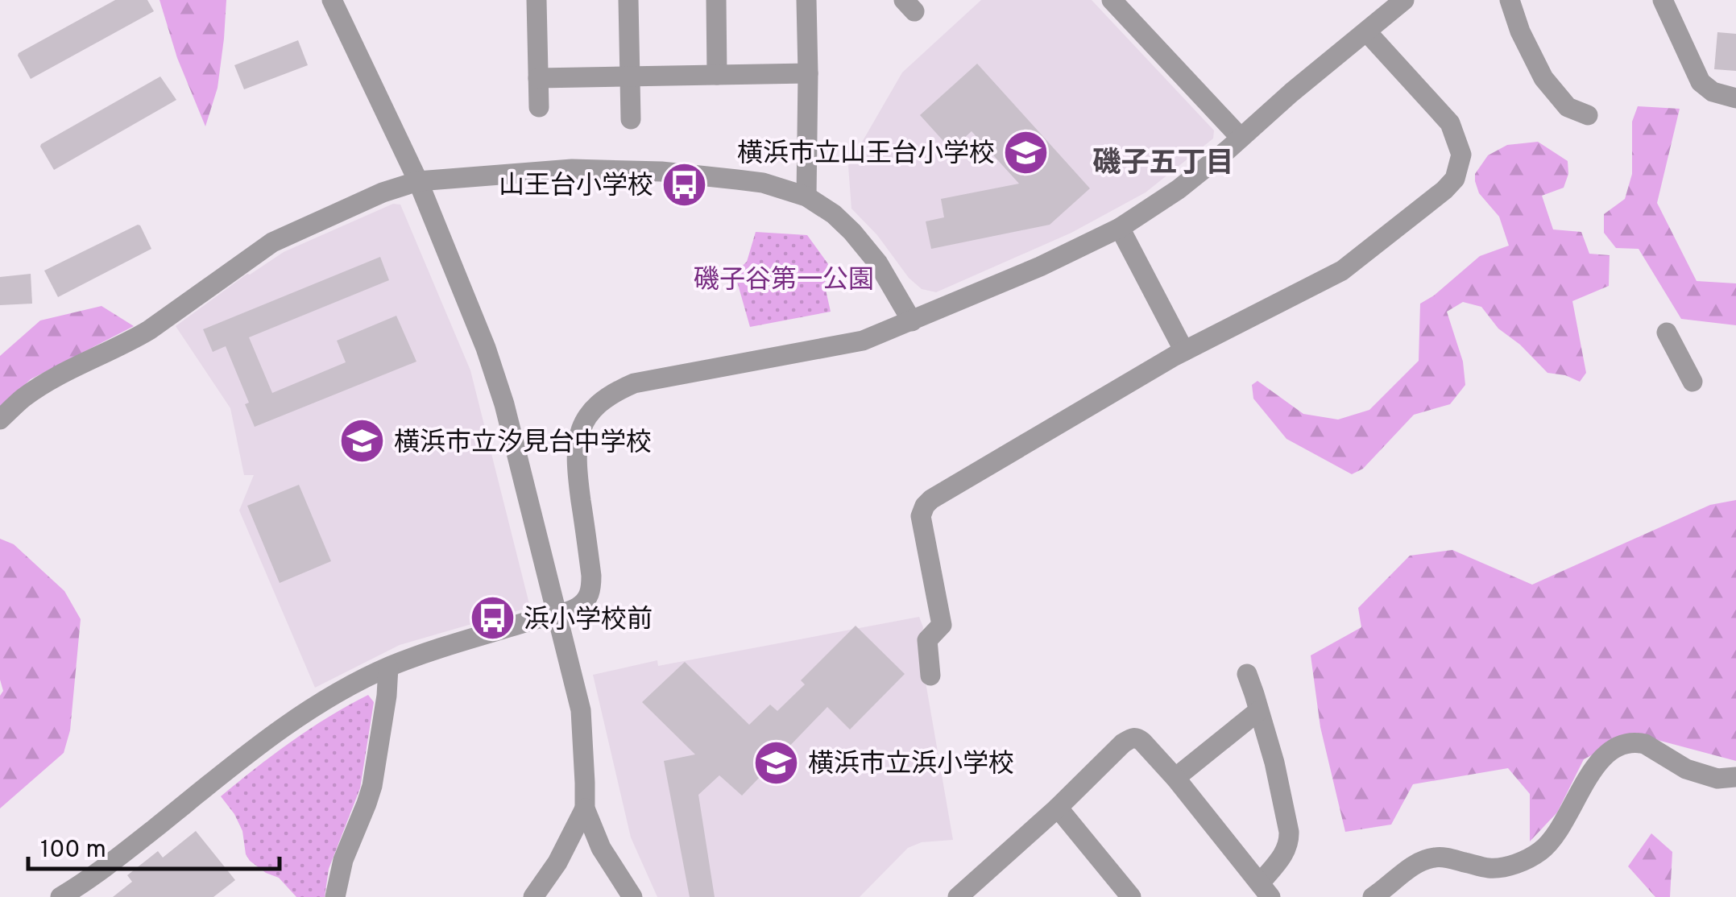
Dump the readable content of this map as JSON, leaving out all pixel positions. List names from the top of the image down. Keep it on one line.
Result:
{"districts":["磯子五丁目"],"parks":["磯子谷第一公園"],"places":{"school or university":["横浜市立山王台小学校","横浜市立汐見台中学校","横浜市立浜小学校"],"bus stop":["山王台小学校","浜小学校前"]},"scale_bar":"100 m"}
